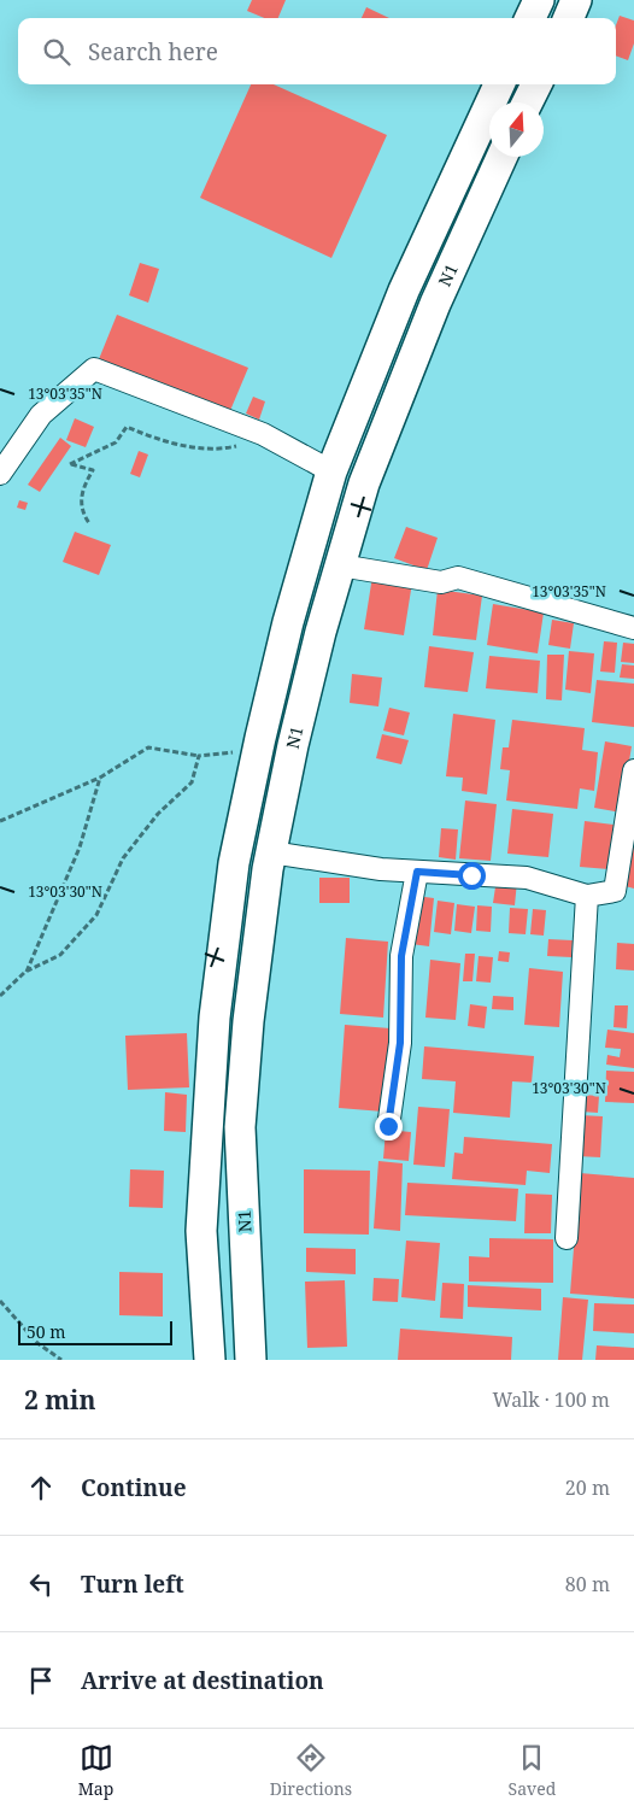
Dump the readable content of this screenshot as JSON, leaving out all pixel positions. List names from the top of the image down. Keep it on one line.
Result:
{"streets":{"highway":["N1"]},"scale_bar":"50 m","north":"top","page":{"search":"Search here","scale":"50 m","heading":["2 min","Walk · 100 m"],"list":[["Continue","20 m"],["Turn left","80 m"],"Arrive at destination"],"nav":["Map","Directions","Saved"]},"coordinates":["13°03'35\"N","13°03'30\"N"]}
